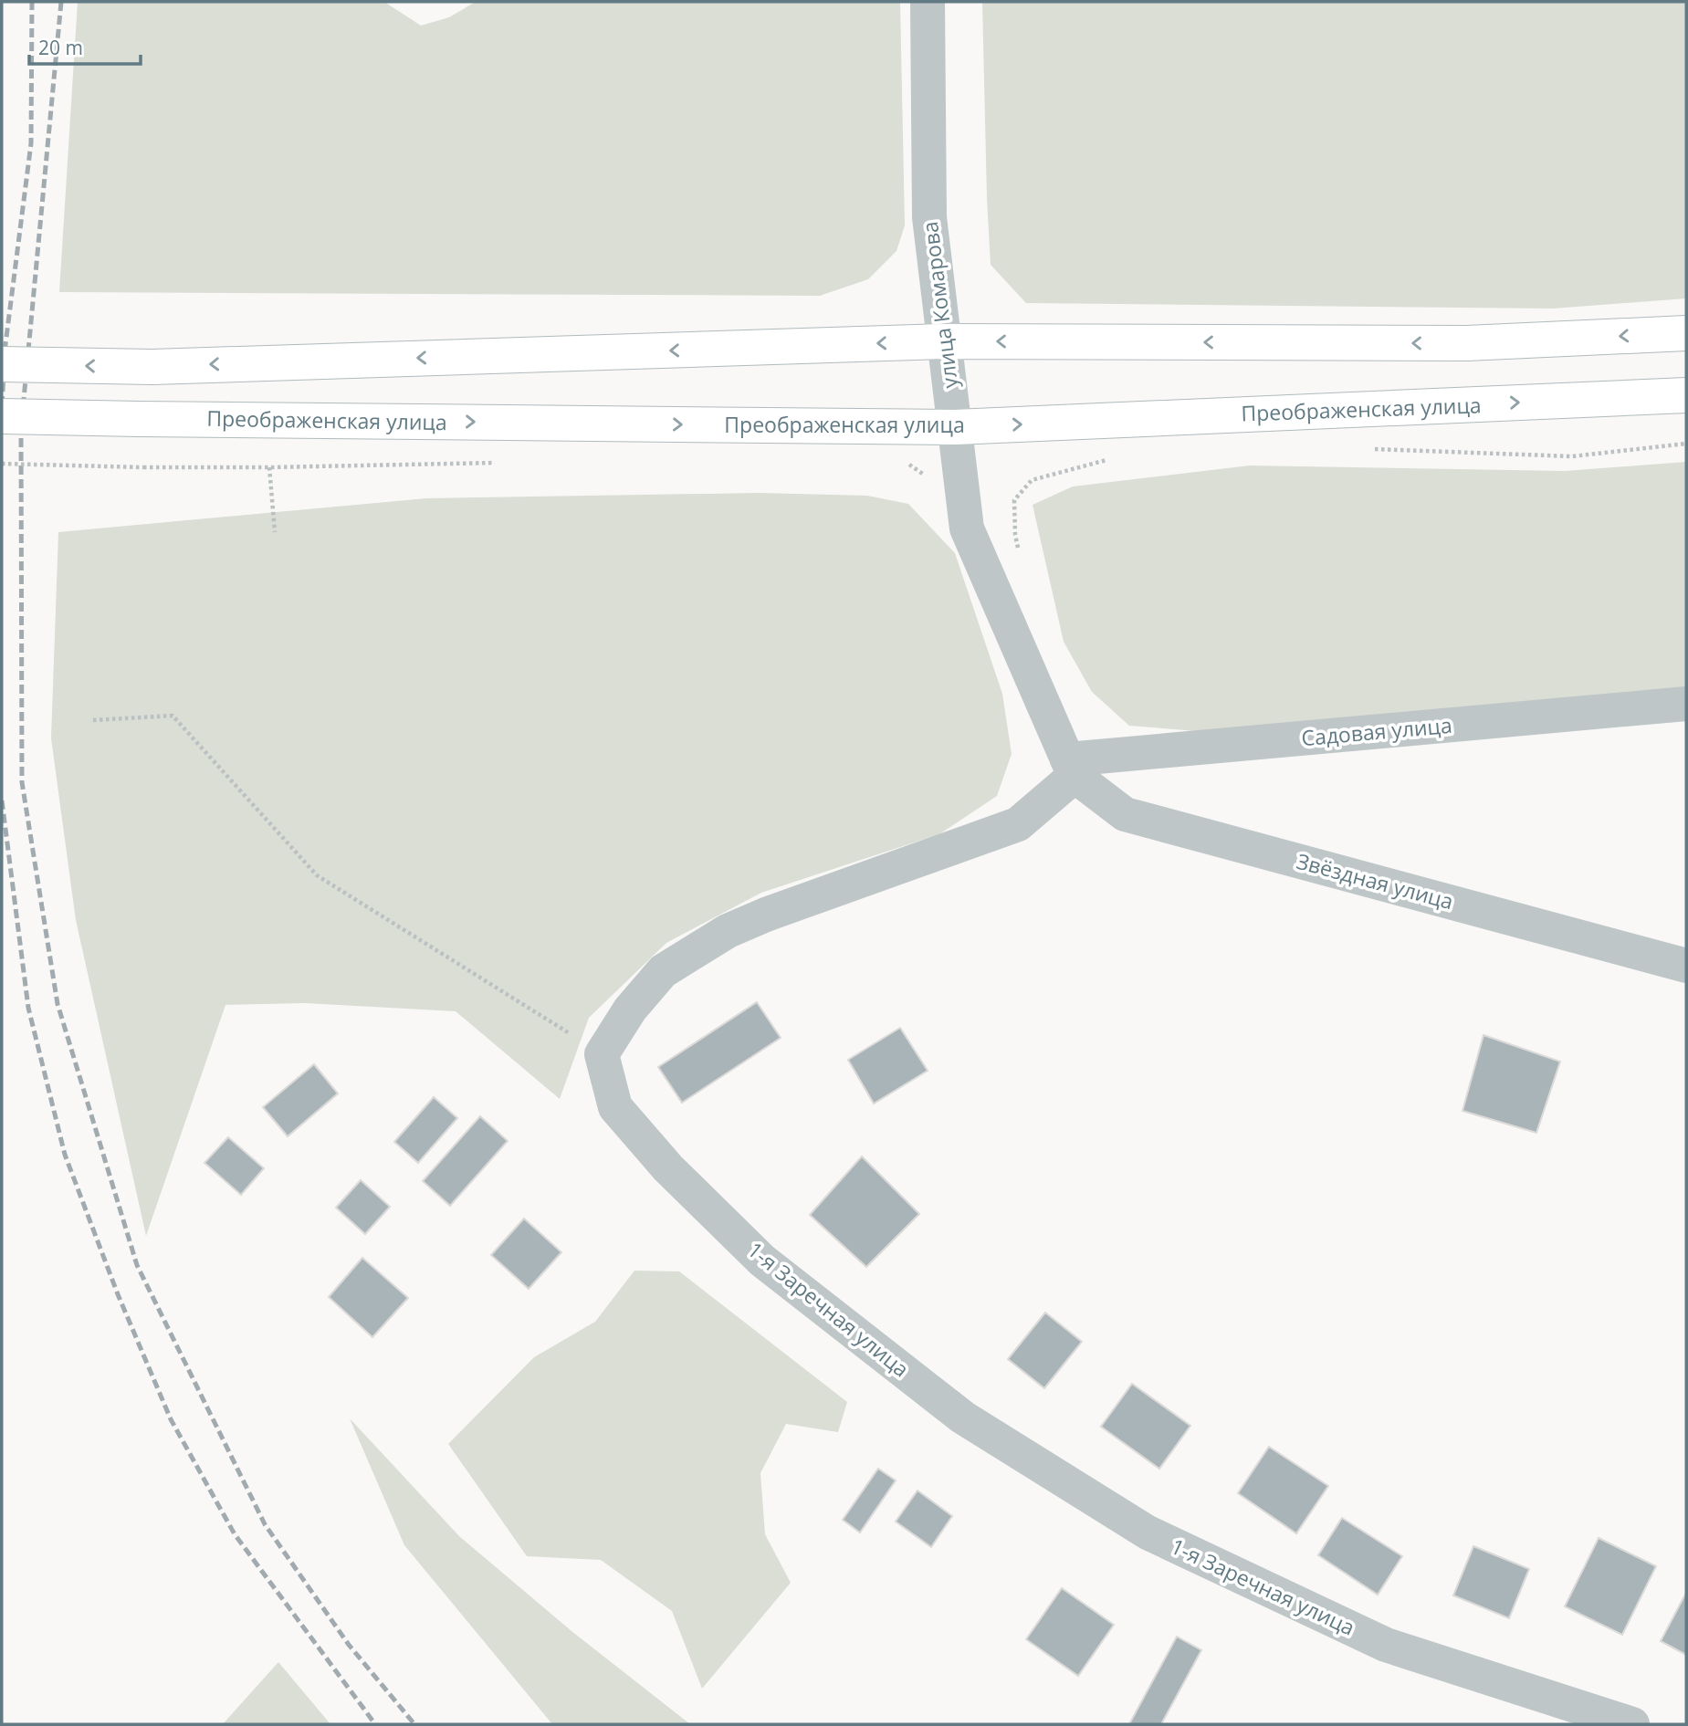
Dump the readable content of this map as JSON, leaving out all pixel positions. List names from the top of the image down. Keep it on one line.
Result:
{"streets":{"main road":["Преображенская улица"],"street":["улица Комарова","Садовая улица","Звёздная улица","1-я Заречная улица"]},"crossings":[["улица Комарова","Преображенская улица"],["улица Комарова","Садовая улица"],["улица Комарова","Звёздная улица"],["Садовая улица","Звёздная улица"]],"scale_bar":"20 m"}
